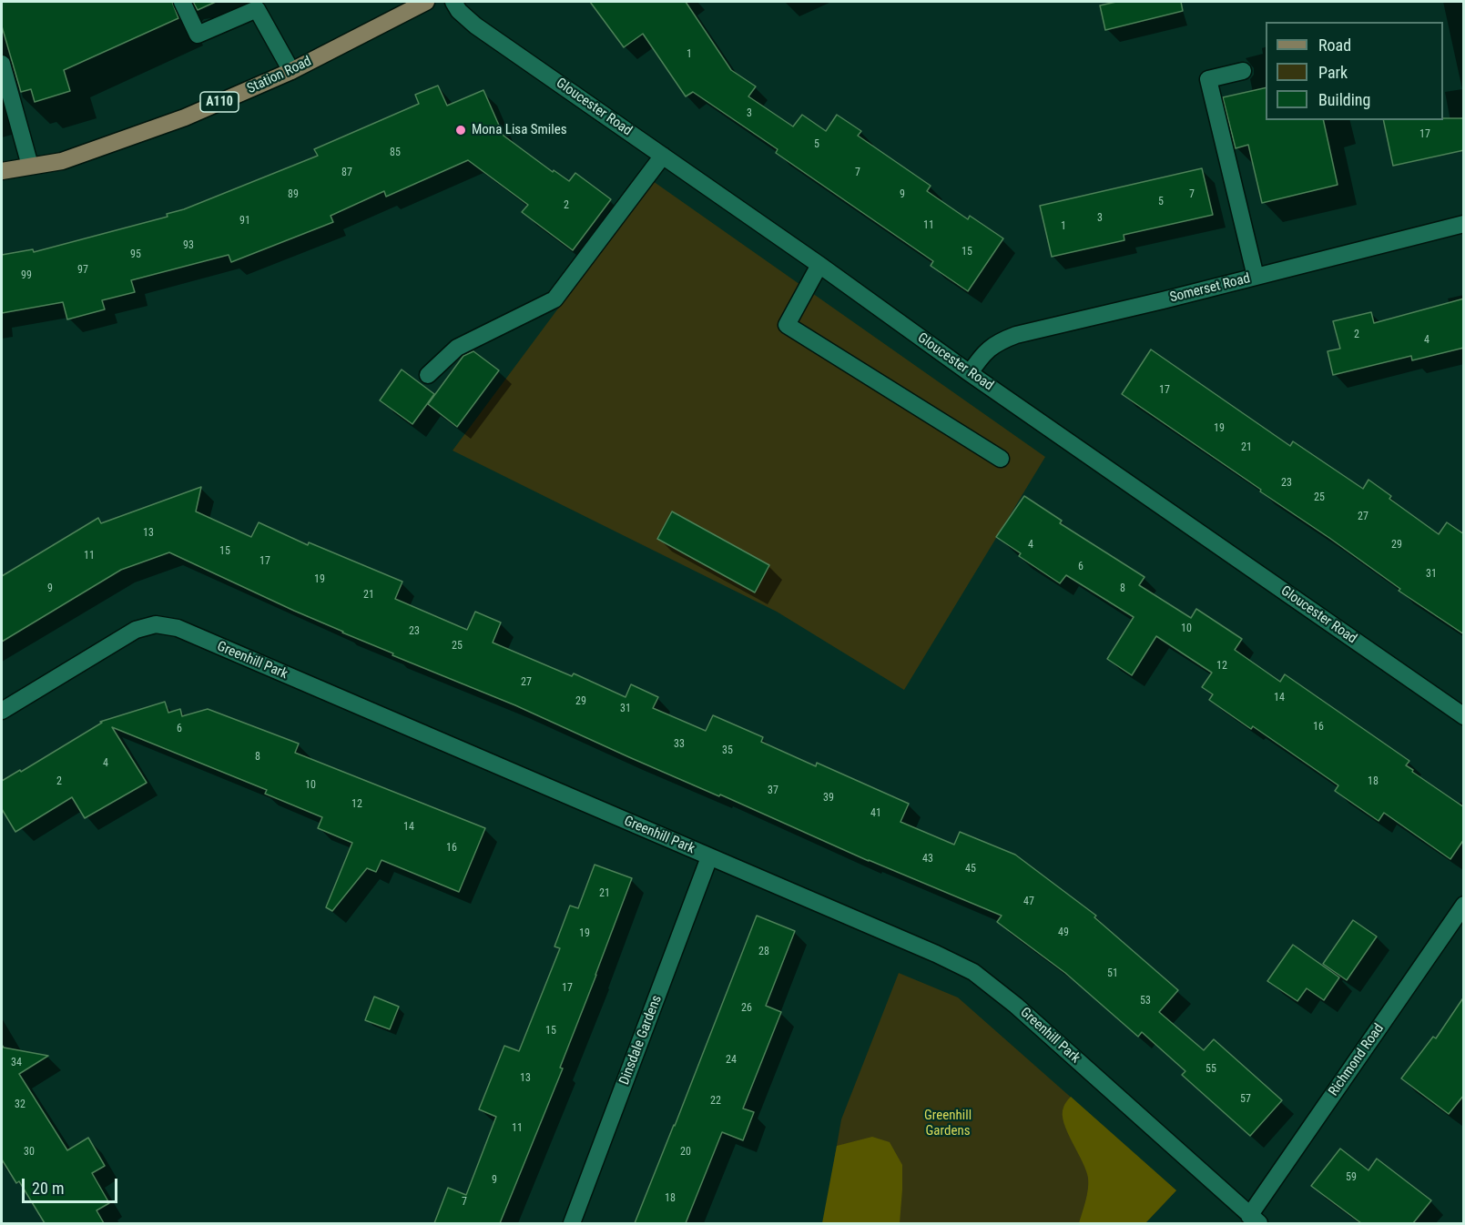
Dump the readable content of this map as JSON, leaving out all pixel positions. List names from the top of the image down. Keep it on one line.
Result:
{"streets":{"main road":["Station Road","A110"],"street":["Gloucester Road","Somerset Road","Greenhill Park","Dinsdale Gardens","Richmond Road"]},"crossings":[["Gloucester Road","Somerset Road"],["Greenhill Park","Dinsdale Gardens"],["Greenhill Park","Richmond Road"]],"parks":["Greenhill Gardens"],"places":["Mona Lisa Smiles"],"house_numbers":["1","3","17","5","85","87","7","89","9","7","5","2","3","91","11","1","93","15","95","97","99","2","4","17","19","21","23","25","27","13","4","29","15","11","17","6","31","19","9","8","21","10","23","25","12","27","14","29","31","16","6","33","35","8","4","2","18","10","37","39","12","41","14","16","43","45","21","47","49","19","28","51","17","53","26","15","24","34","55","13","57","22","32","11","30","20","59","9","18","7"],"legend":["Road","Park","Building"],"scale_bar":"20 m"}
